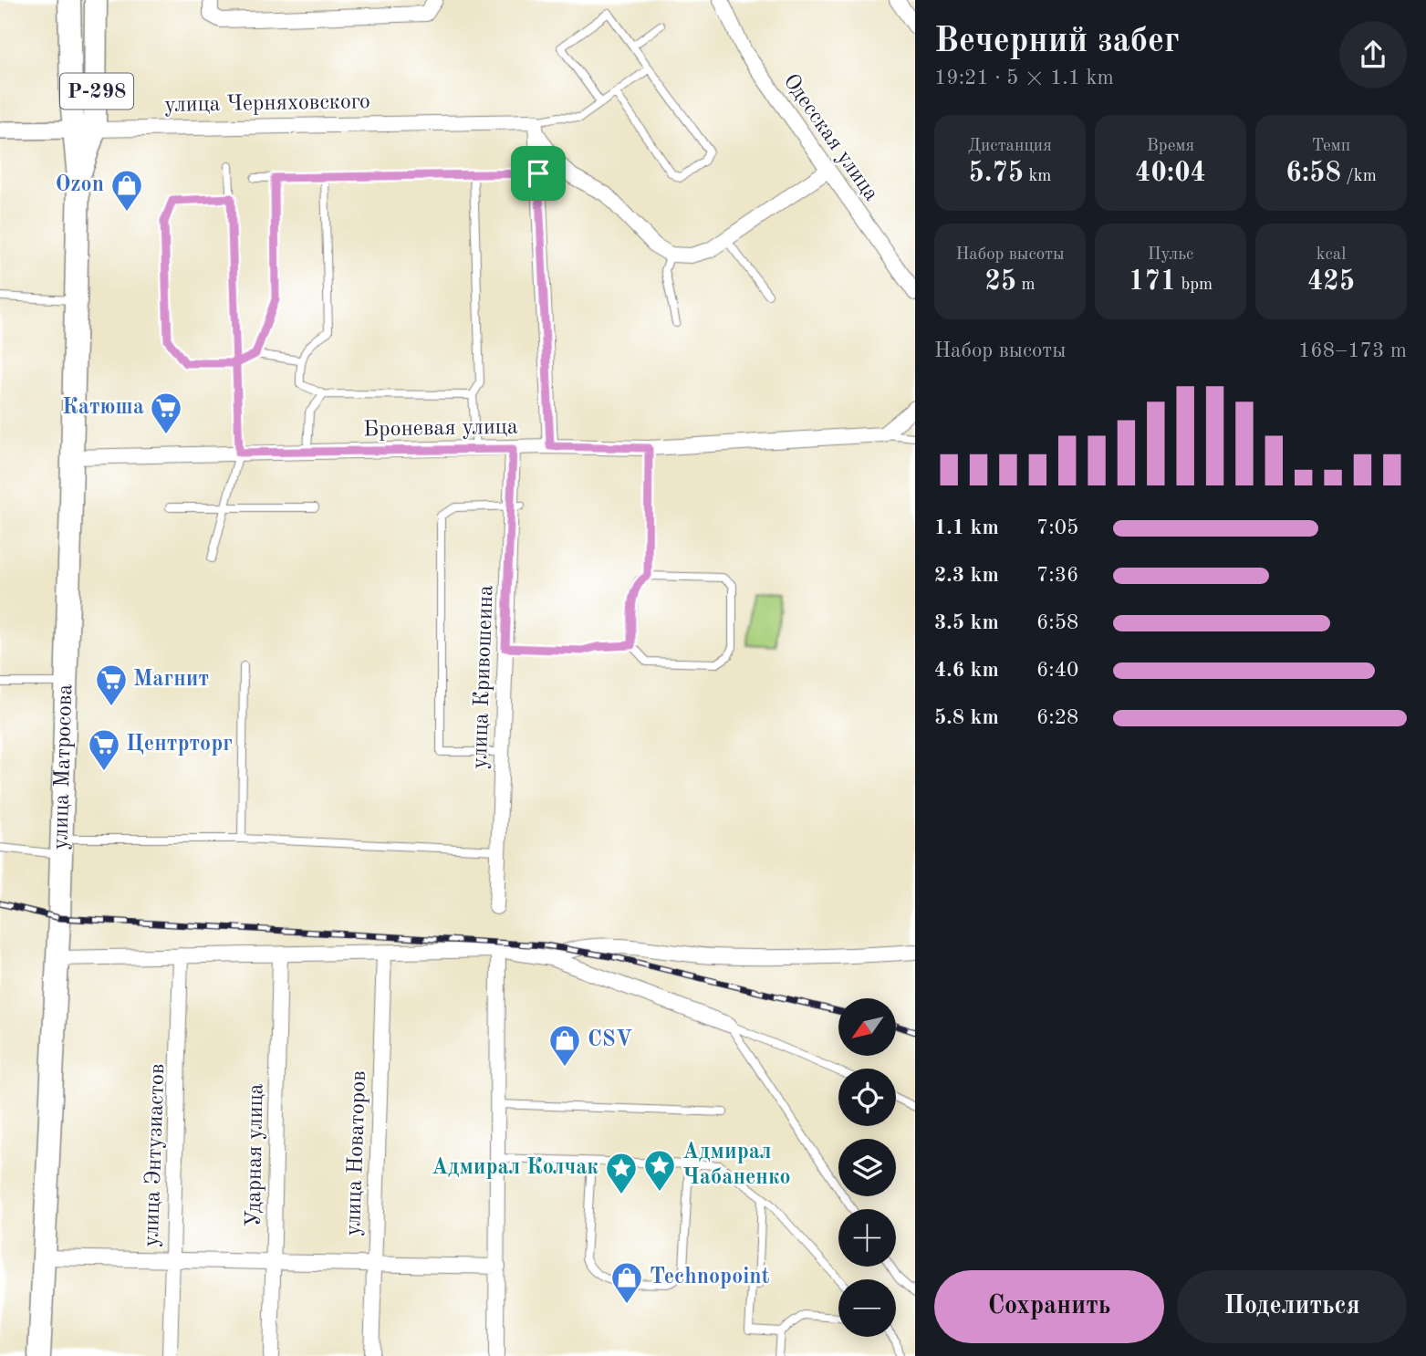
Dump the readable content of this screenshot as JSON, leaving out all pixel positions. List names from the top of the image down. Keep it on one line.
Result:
{"streets":{"highway":["Р-298","улица Матросова"],"street":["улица Черняховского","Одесская улица","Броневая улица","улица Кривошеина","улица Новаторов","улица Энтузиастов","Ударная улица"]},"crossings":[["улица Черняховского","улица Матросова"],["Броневая улица","улица Кривошеина"],["Броневая улица","улица Матросова"]],"places":{"shop":["Ozon","CSV","Technopoint"],"supermarket":["Катюша","Магнит","Центрторг"],"place":["Адмирал Чабаненко","Адмирал Колчак"]},"north":"bottom left","page":{"heading":["Вечерний забег","19:21 · 5 × 1.1 km"],"stats":[["Дистанция","5.75 km"],["Время","40:04"],["Темп","6:58 /km"],["Набор высоты","25 m"],["Пульс","171 bpm"],["kcal","425"]],"chart":["Набор высоты","168–173 m"],"list":[{"name":"1.1 km","note":"7:05"},{"name":"2.3 km","note":"7:36"},{"name":"3.5 km","note":"6:58"},{"name":"4.6 km","note":"6:40"},{"name":"5.8 km","note":"6:28"}],"map_buttons":["+","−"],"buttons":["Сохранить","Поделиться"]}}
